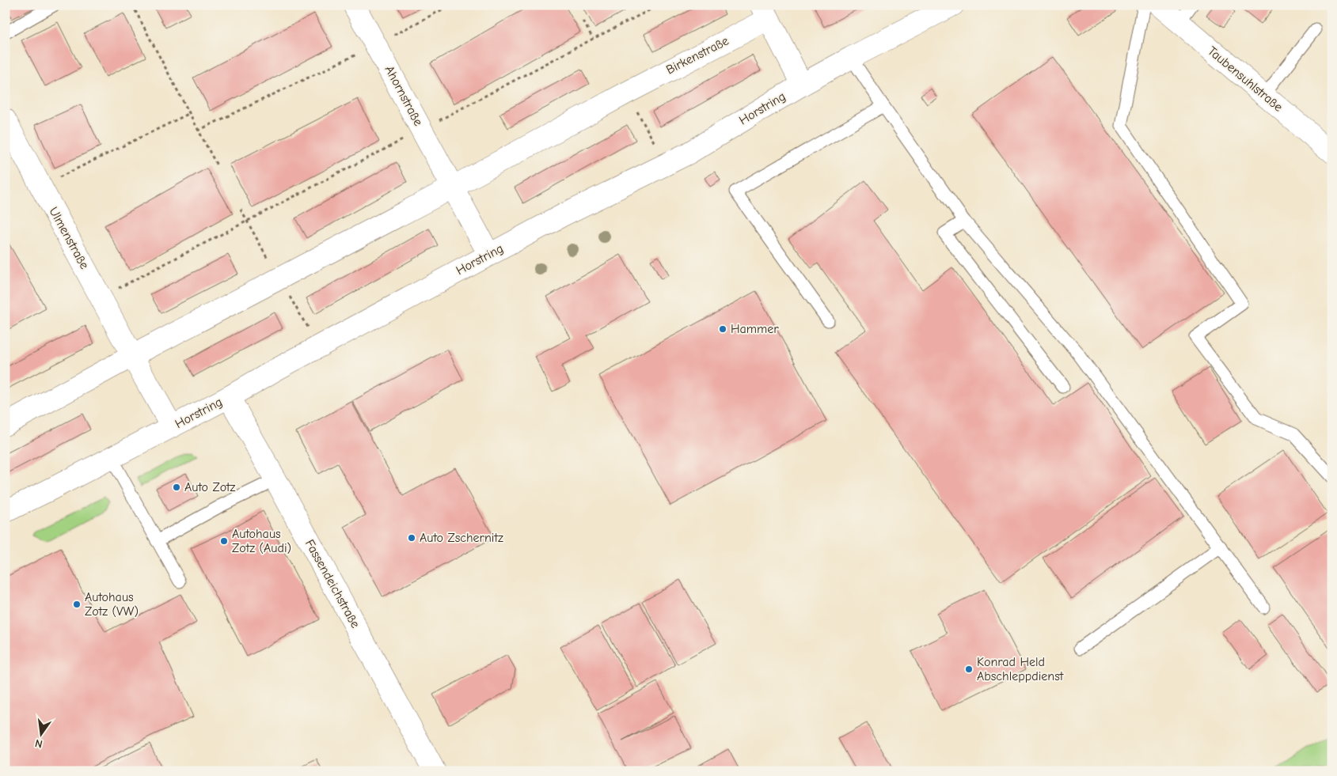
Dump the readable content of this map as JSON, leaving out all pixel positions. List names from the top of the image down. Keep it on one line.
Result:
{"streets":{"street":["Birkenstraße","Taubensuhlstraße","Ahornstraße","Horstring","Ulmenstraße","Fassendeichstraße"]},"crossings":[["Birkenstraße","Horstring"],["Ahornstraße","Horstring"],["Horstring","Ulmenstraße"],["Horstring","Fassendeichstraße"]],"places":["Hammer","Auto Zotz","Auto Zschernitz","Autohaus Zotz (Audi)","Autohaus Zotz (VW)","Konrad Held Abschleppdienst"],"north":"bottom"}
